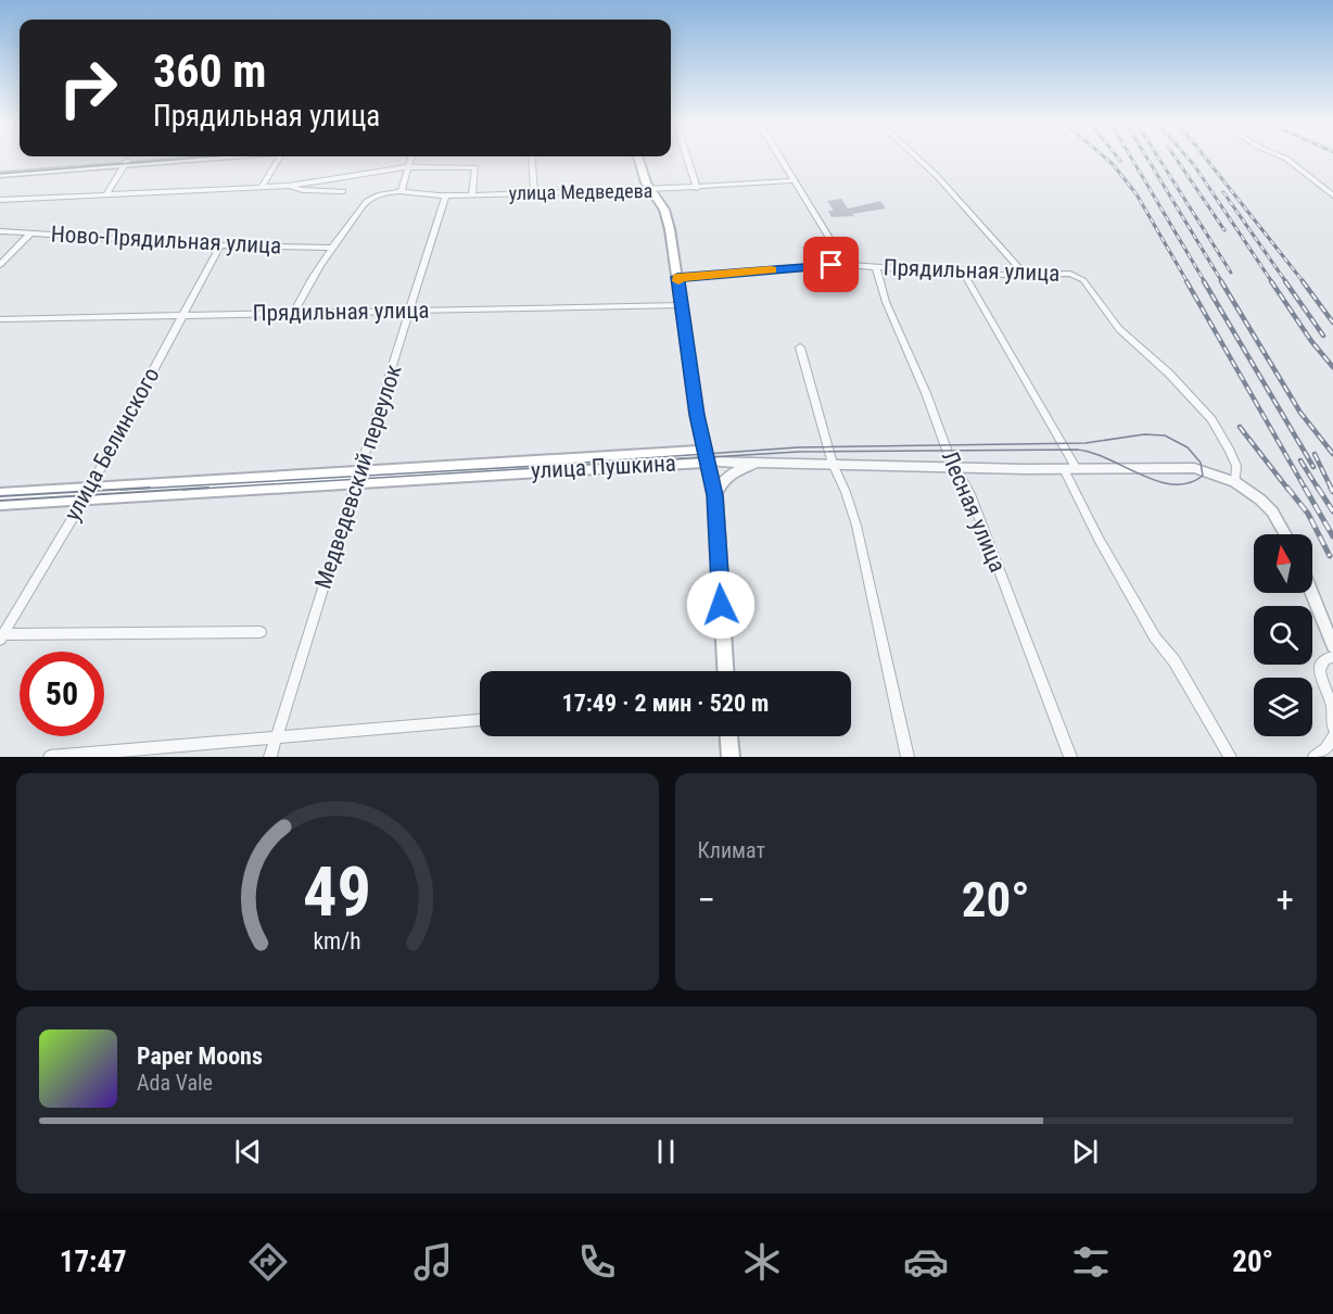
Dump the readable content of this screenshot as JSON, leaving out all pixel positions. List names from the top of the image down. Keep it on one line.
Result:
{"streets":{"main road":["улица Пушкина"],"street":["улица Медведева","Ново-Прядильная улица","Прядильная улица","улица Белинского","Медведевский переулок","Лесная улица"]},"crossings":[["улица Медведева","Ново-Прядильная улица"],["улица Медведева","Медведевский переулок"],["Ново-Прядильная улица","улица Белинского"],["Прядильная улица","улица Белинского"],["Прядильная улица","улица Пушкина"],["Прядильная улица","Медведевский переулок"],["Прядильная улица","Лесная улица"],["улица Белинского","улица Пушкина"],["улица Пушкина","Медведевский переулок"],["улица Пушкина","Лесная улица"]],"north":"top","page":{"turn":["360 m","Прядильная улица"],"limit":"50","trip":"17:49 · 2 мин · 520 m","tile":"Климат","heat":["−","20°","+"],"song":["Paper Moons","Ada Vale"],"tabs":["17:47","20°"],"gauge":["49","km/h"]}}
